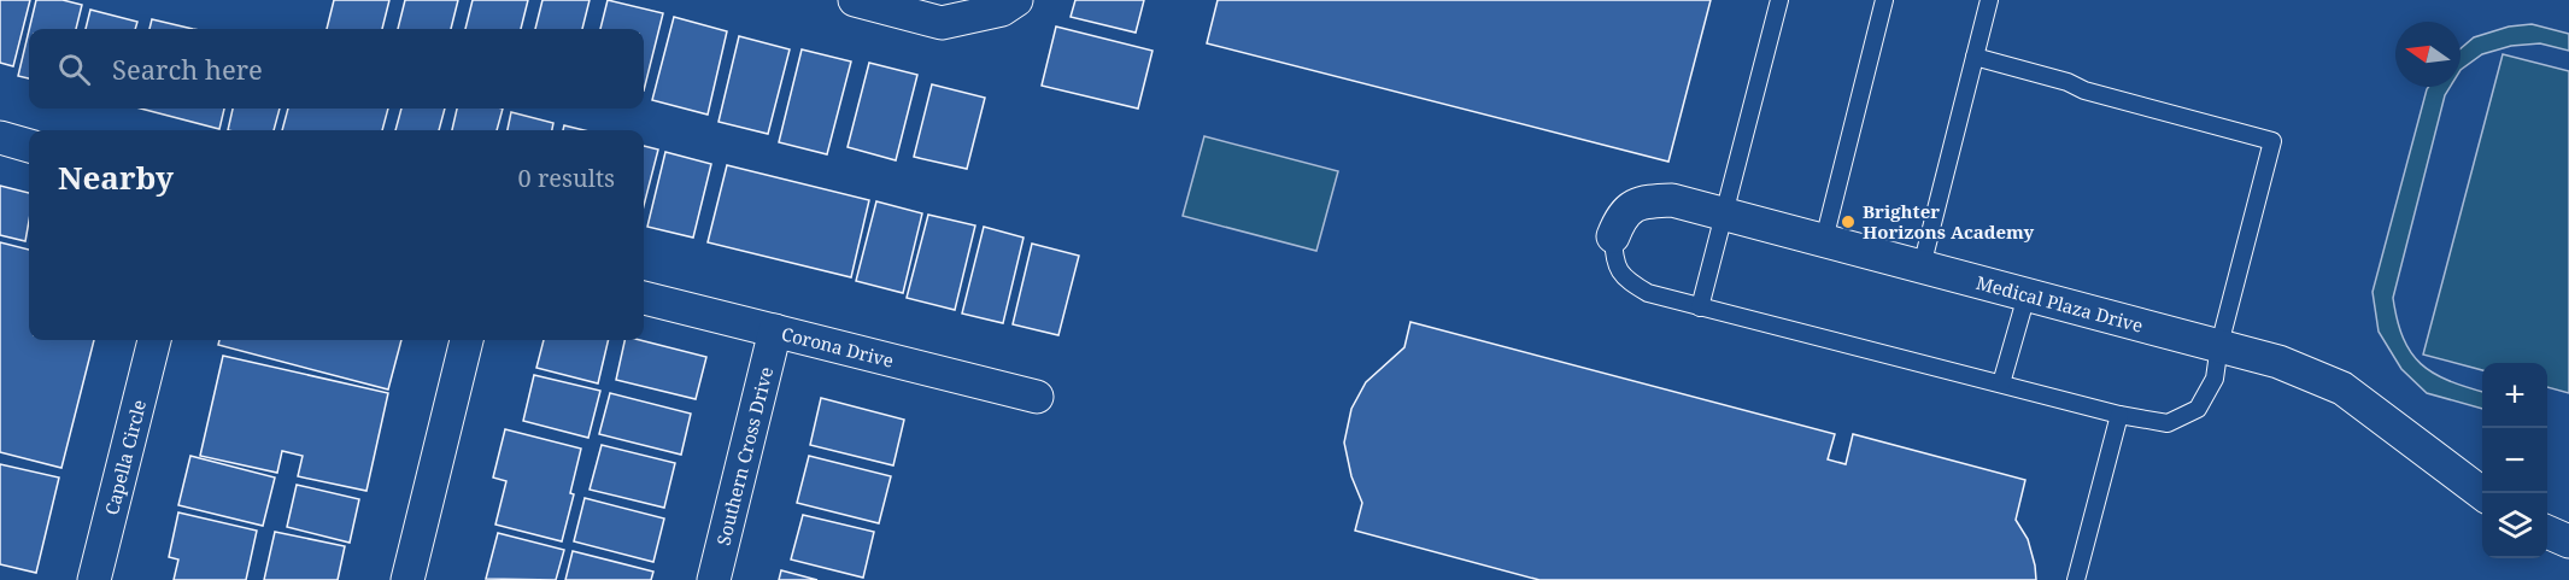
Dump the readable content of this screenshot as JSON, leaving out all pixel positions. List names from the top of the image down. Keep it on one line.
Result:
{"streets":{"street":["Medical Plaza Drive","Corona Drive","Southern Cross Drive","Capella Circle"]},"crossings":[["Corona Drive","Southern Cross Drive"]],"places":["Brighter Horizons Academy"],"north":"left","page":{"search":"Search here","heading":["Nearby","0 results"],"map_buttons":["+","−"]}}
